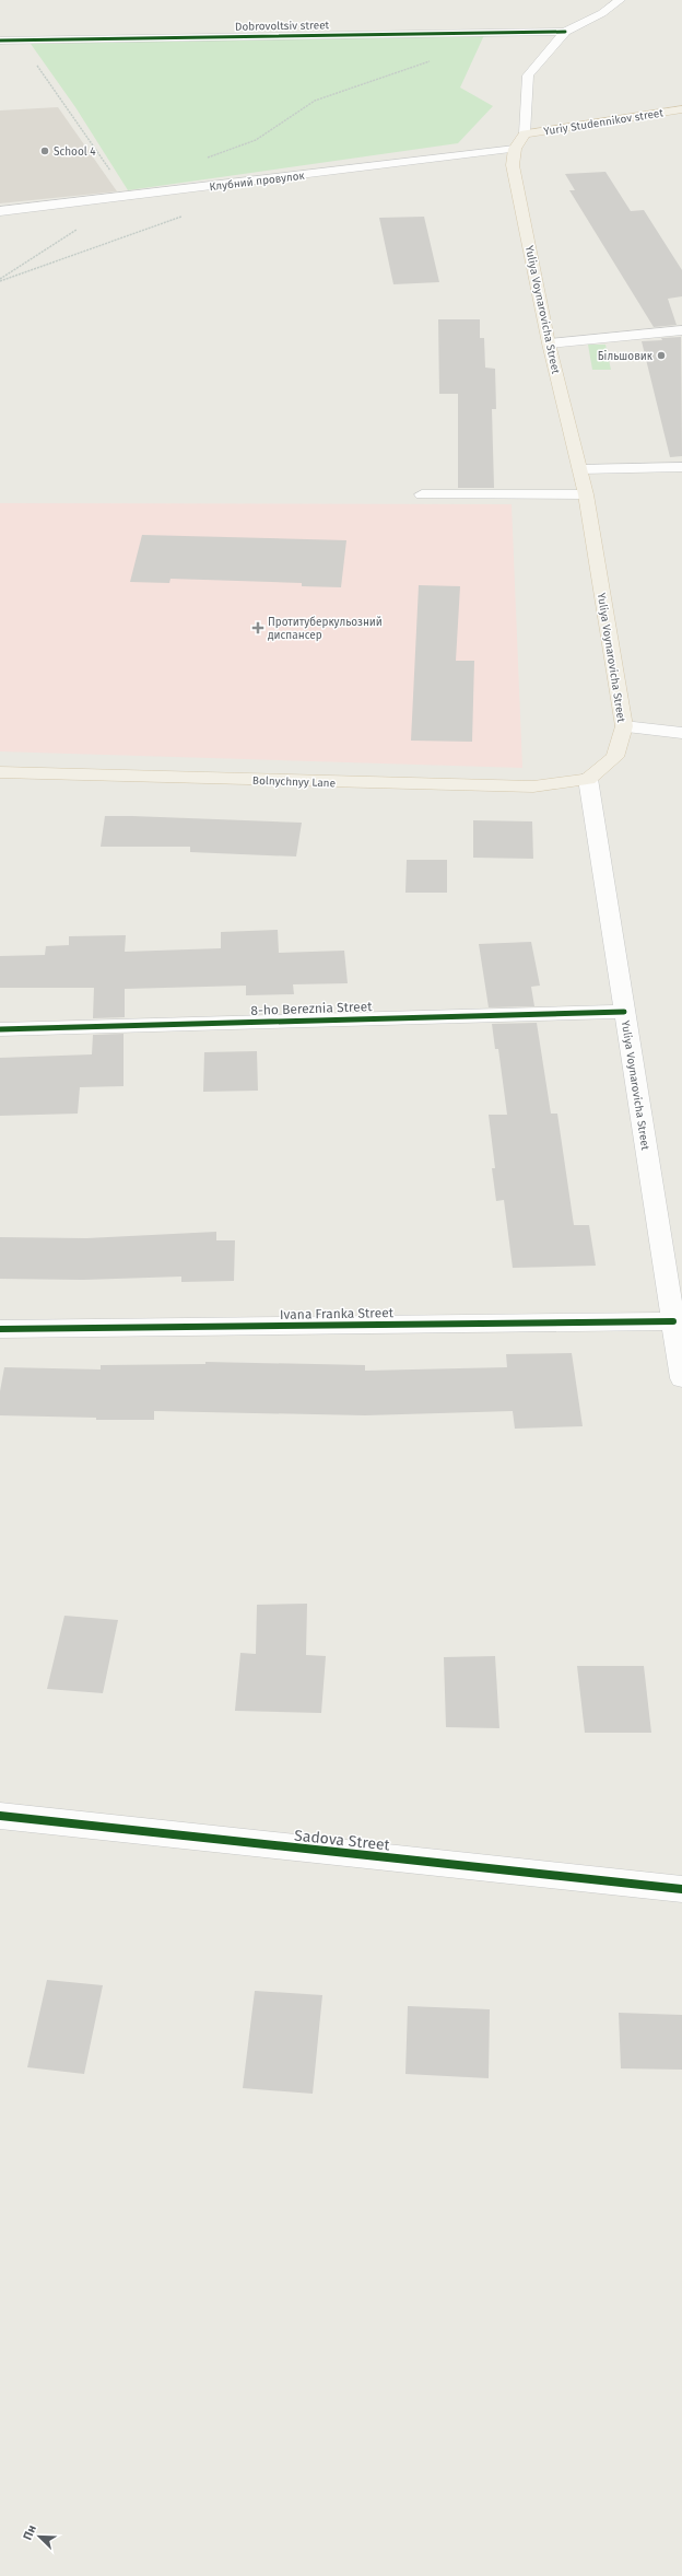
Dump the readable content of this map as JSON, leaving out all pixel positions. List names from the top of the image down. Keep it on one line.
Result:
{"streets":{"main road":["Yuriy Studennikov street","Yuliya Voynarovicha Street","Bolnychnyy Lane"],"street":["Dobrovoltsiv street","Клубний провулок","8-ho Bereznia Street","Ivana Franka Street","Sadova Street"]},"crossings":[["Dobrovoltsiv street","Yuliya Voynarovicha Street"],["Yuriy Studennikov street","Yuliya Voynarovicha Street"],["Клубний провулок","Yuliya Voynarovicha Street"],["Yuliya Voynarovicha Street","Bolnychnyy Lane"],["Yuliya Voynarovicha Street","8-ho Bereznia Street"],["Yuliya Voynarovicha Street","Ivana Franka Street"]],"places":{"other":["School 4","Більшовик"],"health":["Протитуберкульозний диспансер"]},"north":"top left"}
